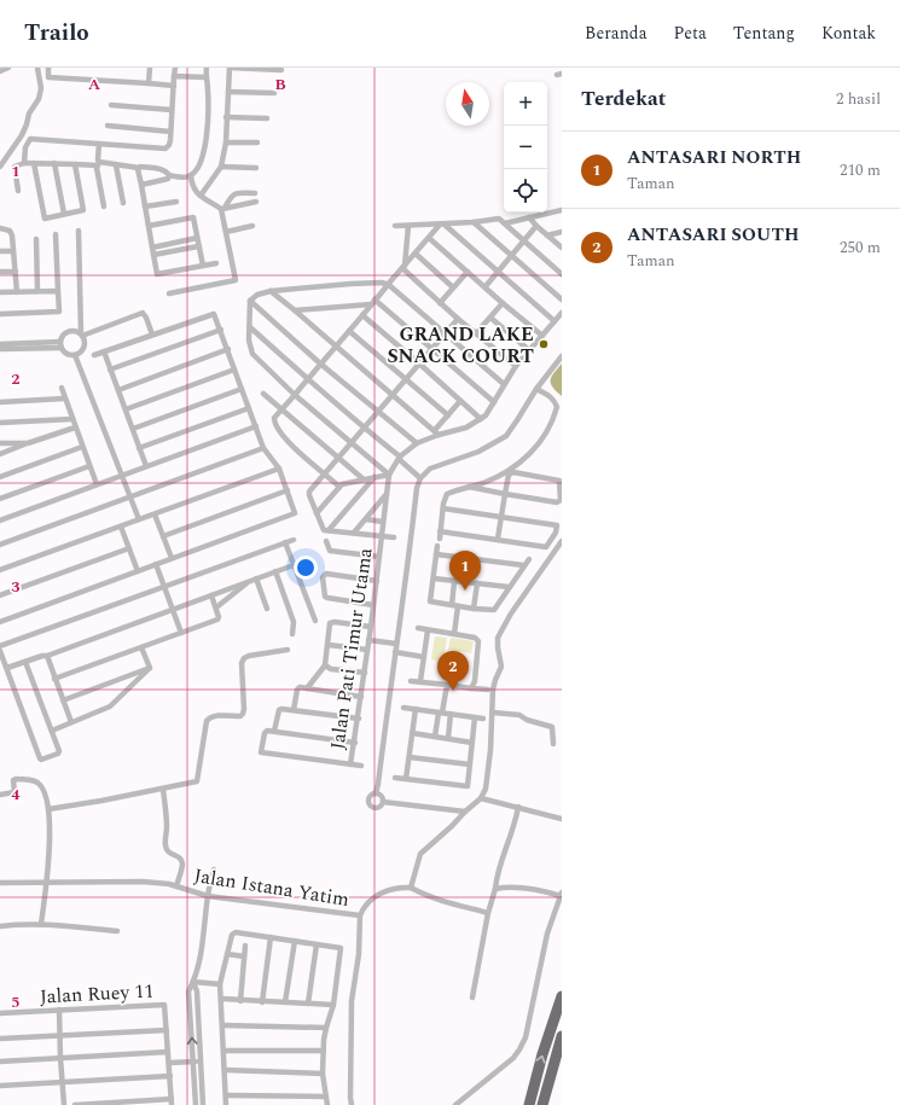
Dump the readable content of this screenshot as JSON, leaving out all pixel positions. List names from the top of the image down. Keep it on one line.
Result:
{"streets":{"street":["Jalan Pati Timur Utama","Jalan Istana Yatim","Jalan Ruey 11"]},"places":["GRAND LAKE SNACK COURT"],"north":"top","page":{"header":"Trailo","nav":["Beranda","Peta","Tentang","Kontak"],"heading":["Terdekat","2 hasil"],"map_buttons":["+","−"],"list":[{"mark":"1","name":"ANTASARI NORTH","note":"Taman","value":"210 m"},{"mark":"2","name":"ANTASARI SOUTH","note":"Taman","value":"250 m"}],"pins":["1","2"]},"grid":{"columns":["A","B"],"rows":["1","2","3","4","5"]}}
